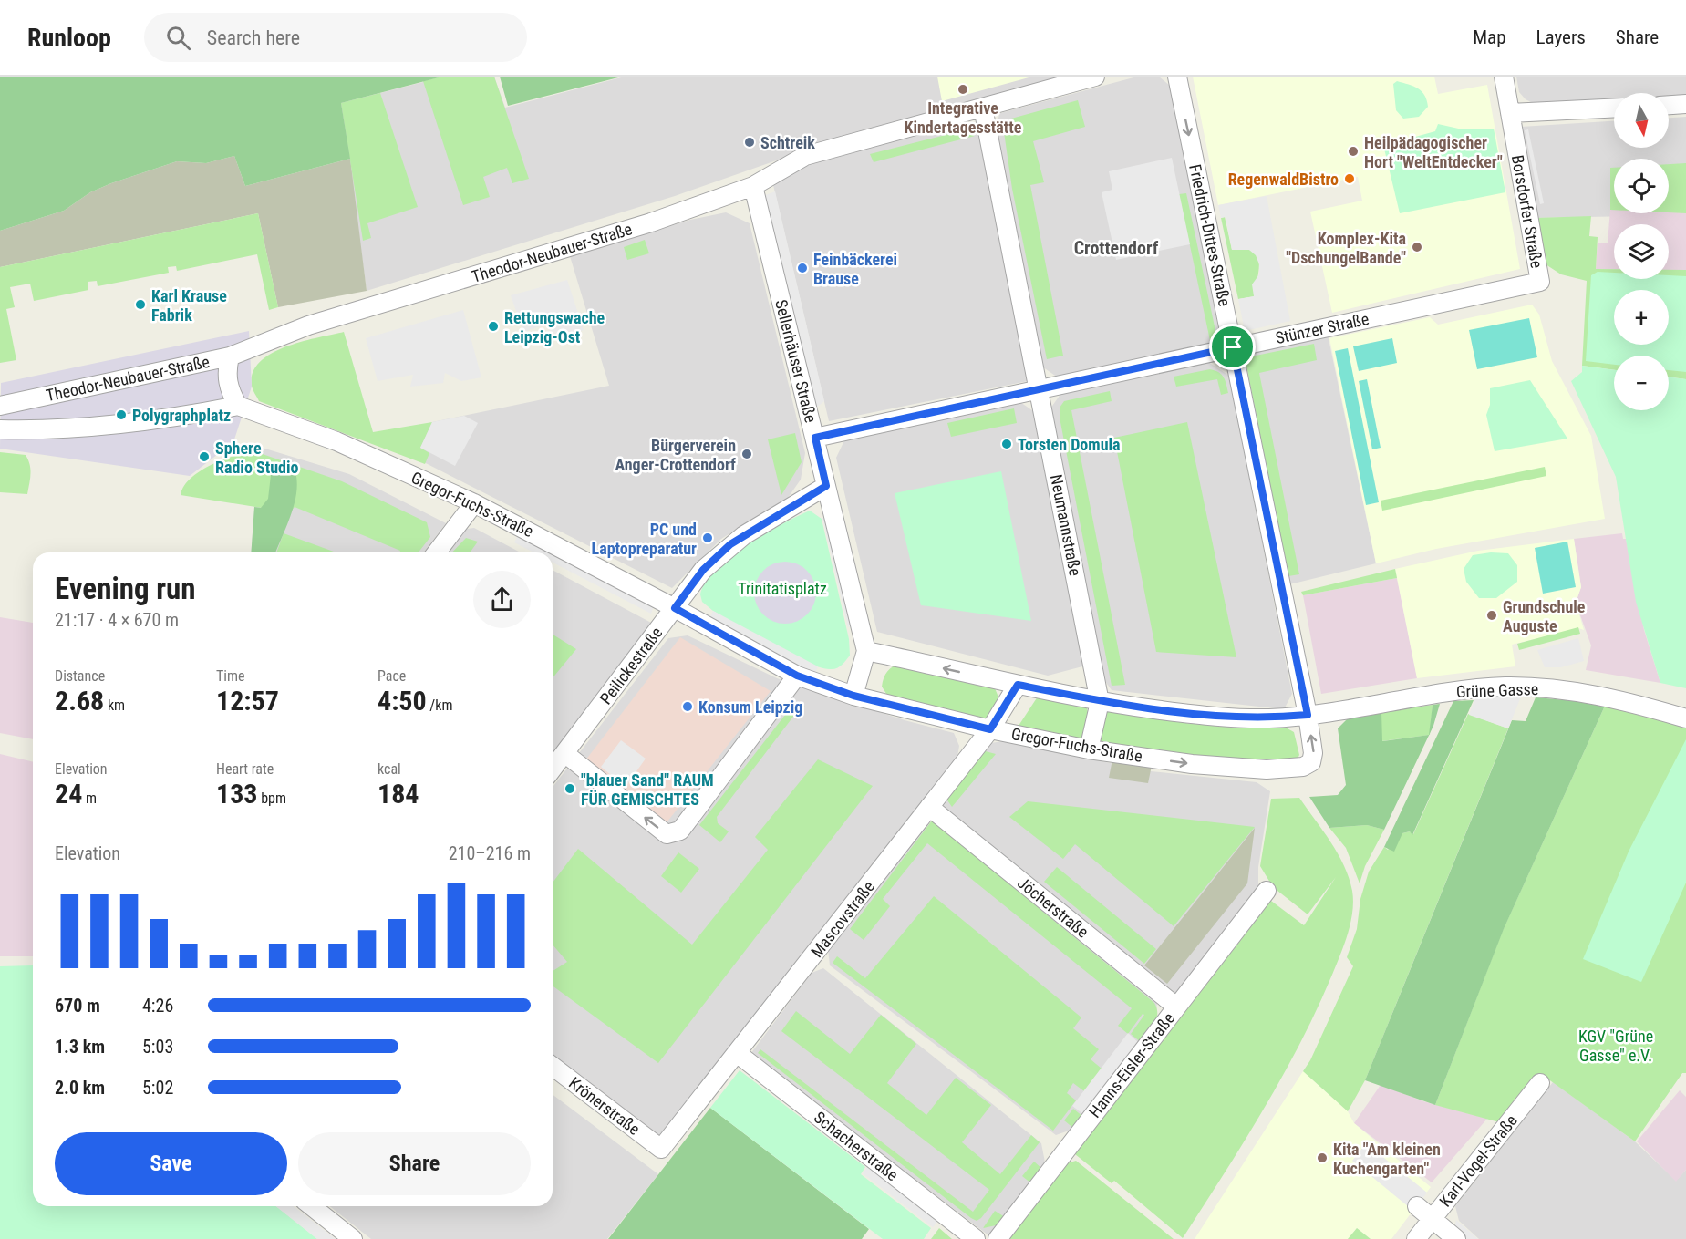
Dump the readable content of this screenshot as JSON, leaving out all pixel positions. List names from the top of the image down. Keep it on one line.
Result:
{"streets":{"street":["Borsdorfer Straße","Friedrich-Dittes-Straße","Theodor-Neubauer-Straße","Stünzer Straße","Sellerhäuser Straße","Gregor-Fuchs-Straße","Neumannstraße","Peilickestraße","Grüne Gasse","Jöcherstraße","Mascovstraße","Hanns-Eisler-Straße","Krönerstraße","Schacherstraße","Karl-Vogel-Straße"]},"crossings":[["Borsdorfer Straße","Stünzer Straße"],["Friedrich-Dittes-Straße","Stünzer Straße"],["Friedrich-Dittes-Straße","Gregor-Fuchs-Straße"],["Friedrich-Dittes-Straße","Grüne Gasse"],["Theodor-Neubauer-Straße","Sellerhäuser Straße"],["Theodor-Neubauer-Straße","Neumannstraße"],["Stünzer Straße","Sellerhäuser Straße"],["Stünzer Straße","Neumannstraße"],["Sellerhäuser Straße","Gregor-Fuchs-Straße"],["Sellerhäuser Straße","Peilickestraße"],["Gregor-Fuchs-Straße","Neumannstraße"],["Gregor-Fuchs-Straße","Peilickestraße"],["Gregor-Fuchs-Straße","Grüne Gasse"],["Gregor-Fuchs-Straße","Mascovstraße"],["Jöcherstraße","Mascovstraße"],["Jöcherstraße","Hanns-Eisler-Straße"],["Mascovstraße","Krönerstraße"],["Mascovstraße","Schacherstraße"]],"one_way":["Friedrich-Dittes-Straße"],"districts":["Crottendorf"],"parks":["Trinitatisplatz","KGV \"Grüne Gasse\" e.V."],"places":["Integrative Kindertagesstätte","Schtreik","Heilpädagogischer Hort \"WeltEntdecker\"","RegenwaldBistro","Komplex-Kita \"DschungelBande\"","Feinbäckerei Brause","Karl Krause Fabrik","Rettungswache Leipzig-Ost","Polygraphplatz","Torsten Domula","Bürgerverein Anger-Crottendorf","Sphere Radio Studio","PC und Laptopreparatur","Grundschule Auguste","Konsum Leipzig","\"blauer Sand\" RAUM FÜR GEMISCHTES","Kita \"Am kleinen Kuchengarten\""],"north":"bottom","page":{"header":"Runloop","search":"Search here","nav":["Map","Layers","Share"],"map_buttons":["+","−"],"heading":["Evening run","21:17 · 4 × 670 m"],"stats":[["Distance","2.68 km"],["Time","12:57"],["Pace","4:50 /km"],["Elevation","24 m"],["Heart rate","133 bpm"],["kcal","184"]],"chart":["Elevation","210–216 m"],"list":[{"name":"670 m","note":"4:26"},{"name":"1.3 km","note":"5:03"},{"name":"2.0 km","note":"5:02"}],"buttons":["Save","Share"]}}
